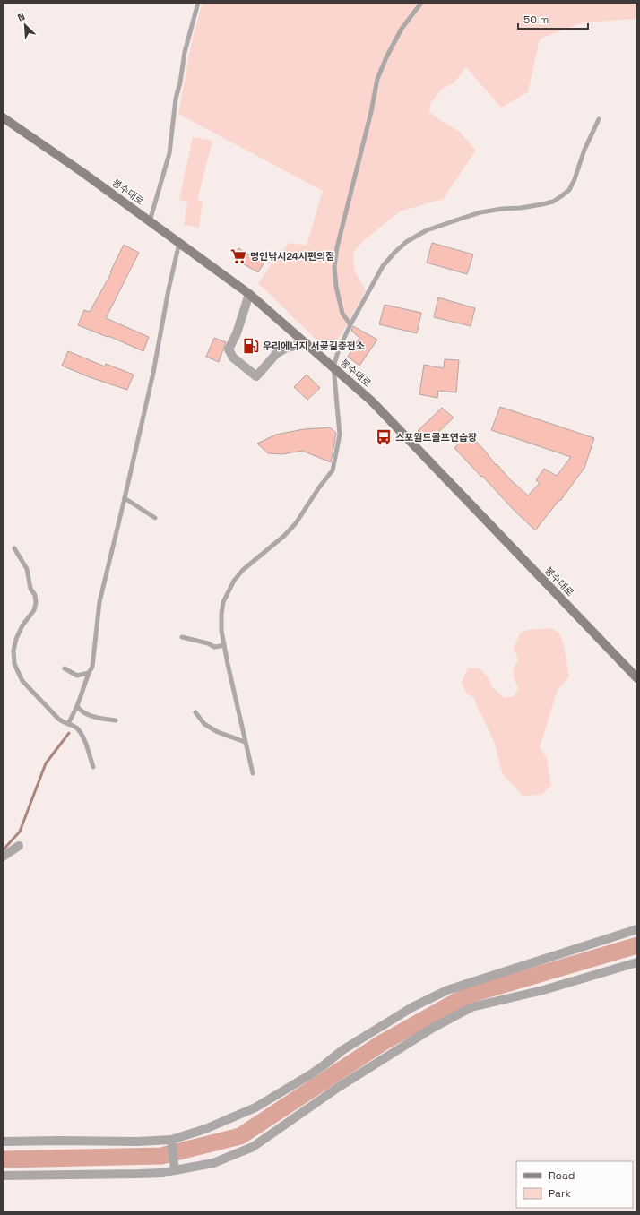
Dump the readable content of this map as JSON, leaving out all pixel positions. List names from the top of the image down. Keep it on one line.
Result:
{"streets":{"main road":["봉수대로"]},"places":{"supermarket":["명인낚시24시편의점"],"fuel station":["우리에너지 서곶길충전소"],"bus stop":["스포월드골프연습장"]},"legend":["Road","Park"],"scale_bar":"50 m","north":"top left"}
